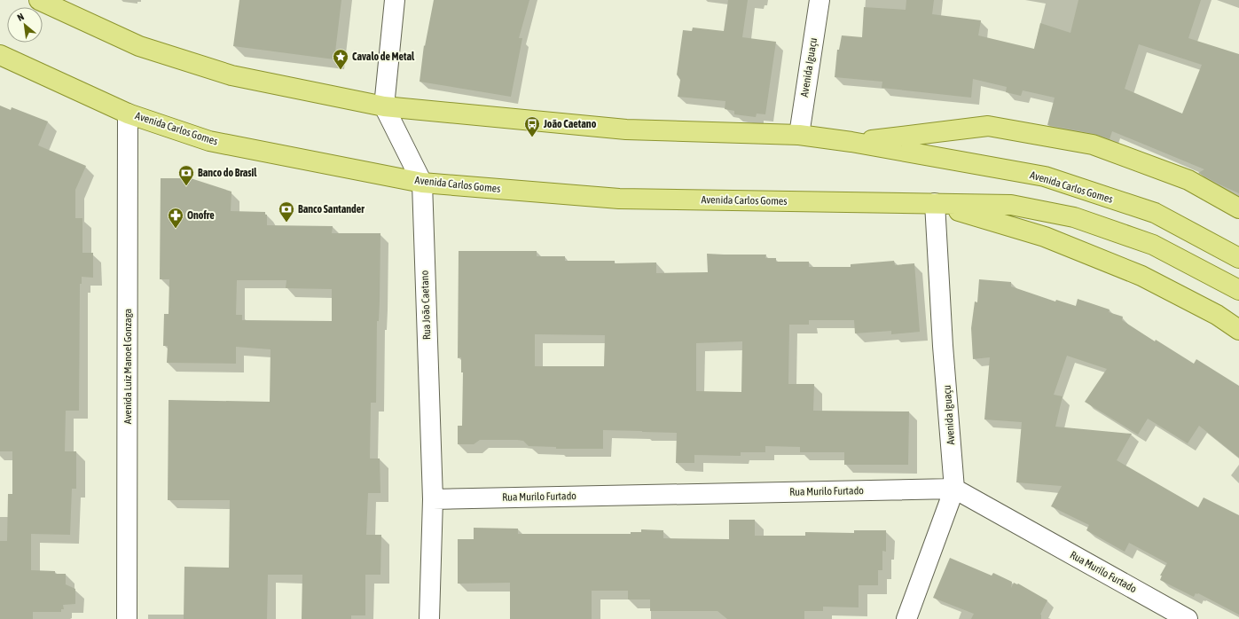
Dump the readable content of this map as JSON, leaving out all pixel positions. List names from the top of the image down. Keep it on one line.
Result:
{"streets":{"main road":["Avenida Carlos Gomes"],"street":["Avenida Iguaçu","Rua João Caetano","Avenida Luiz Manoel Gonzaga","Rua Murilo Furtado"]},"crossings":[["Avenida Iguaçu","Avenida Carlos Gomes"],["Avenida Iguaçu","Rua Murilo Furtado"],["Avenida Carlos Gomes","Rua João Caetano"],["Avenida Carlos Gomes","Avenida Luiz Manoel Gonzaga"],["Rua João Caetano","Rua Murilo Furtado"]],"places":{"place":["Cavalo de Metal"],"bus stop":["João Caetano"],"bank":["Banco do Brasil","Banco Santander"],"pharmacy":["Onofre"]},"north":"top left"}
